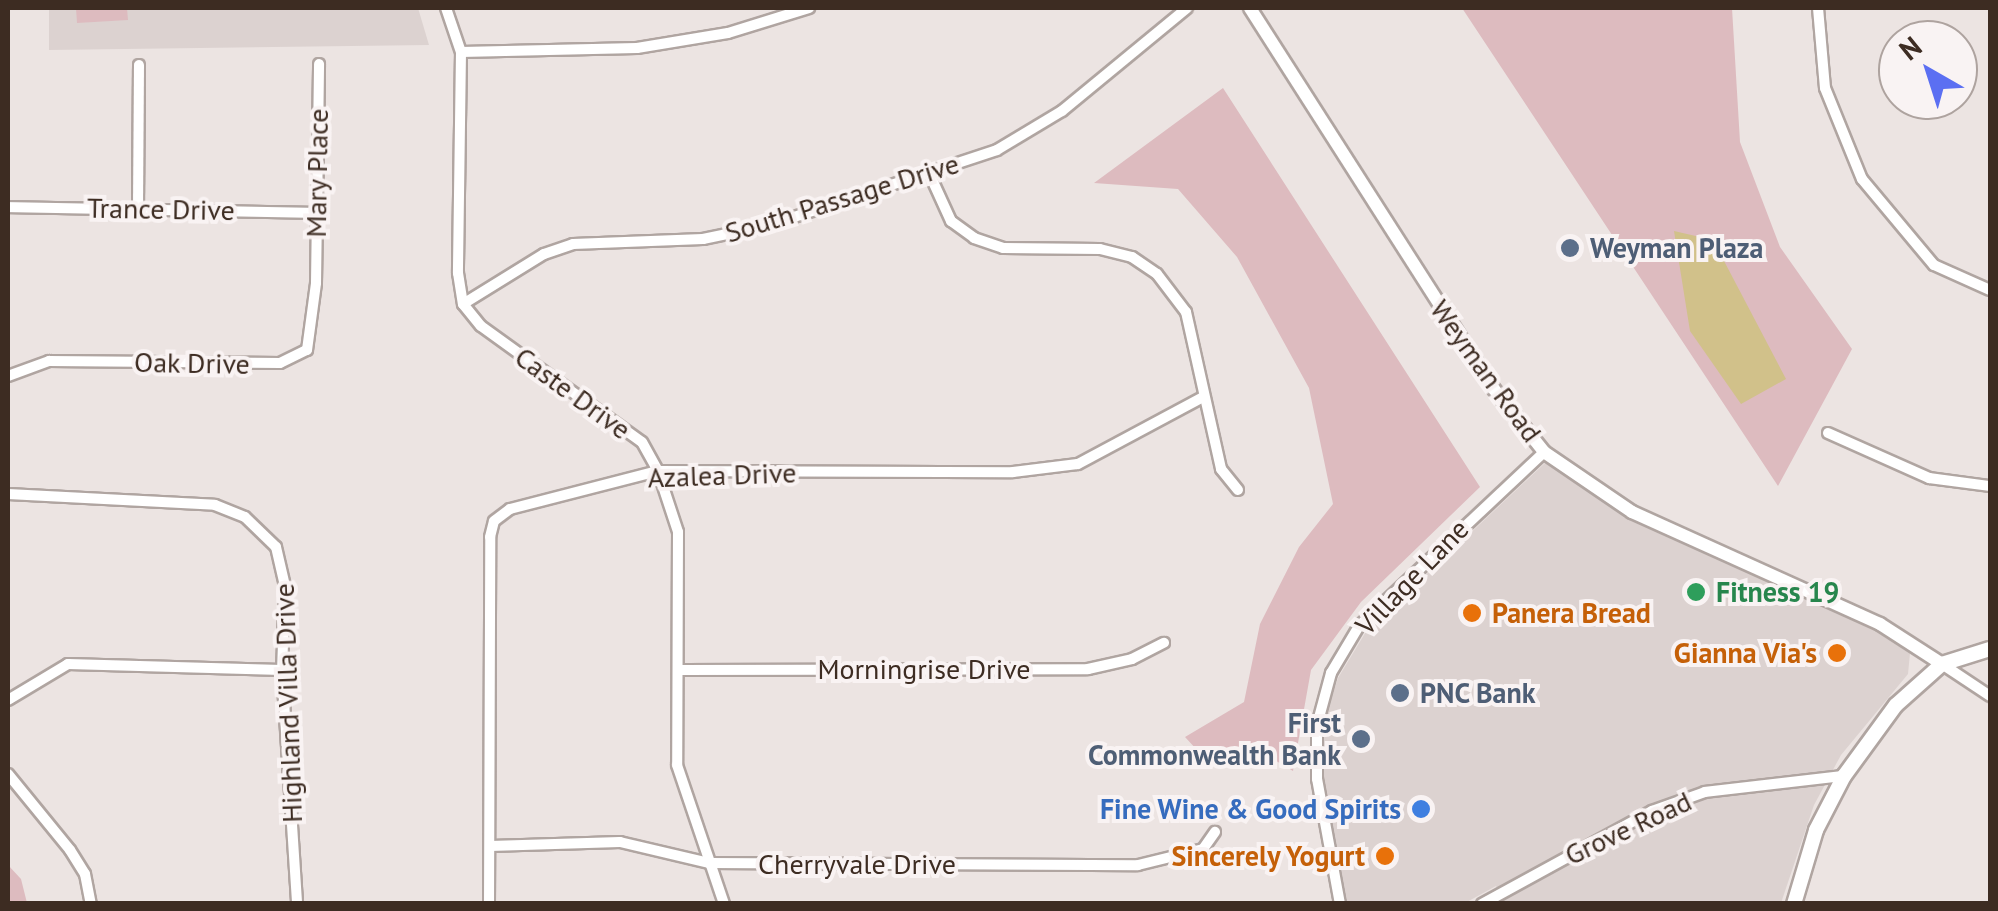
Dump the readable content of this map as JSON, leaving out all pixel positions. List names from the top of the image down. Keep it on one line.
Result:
{"streets":{"street":["Mary Place","South Passage Drive","Trance Drive","Oak Drive","Weyman Road","Caste Drive","Azalea Drive","Village Lane","Morningrise Drive","Highland Villa Drive","Grove Road","Cherryvale Drive"]},"crossings":[["Mary Place","Trance Drive"],["Mary Place","Oak Drive"],["South Passage Drive","Caste Drive"],["Weyman Road","Village Lane"],["Caste Drive","Azalea Drive"],["Caste Drive","Morningrise Drive"],["Caste Drive","Cherryvale Drive"],["Azalea Drive","Cherryvale Drive"]],"places":["Weyman Plaza","Fitness 19","Panera Bread","Gianna Via's","PNC Bank","First Commonwealth Bank","Fine Wine & Good Spirits","Sincerely Yogurt"],"north":"top left"}
